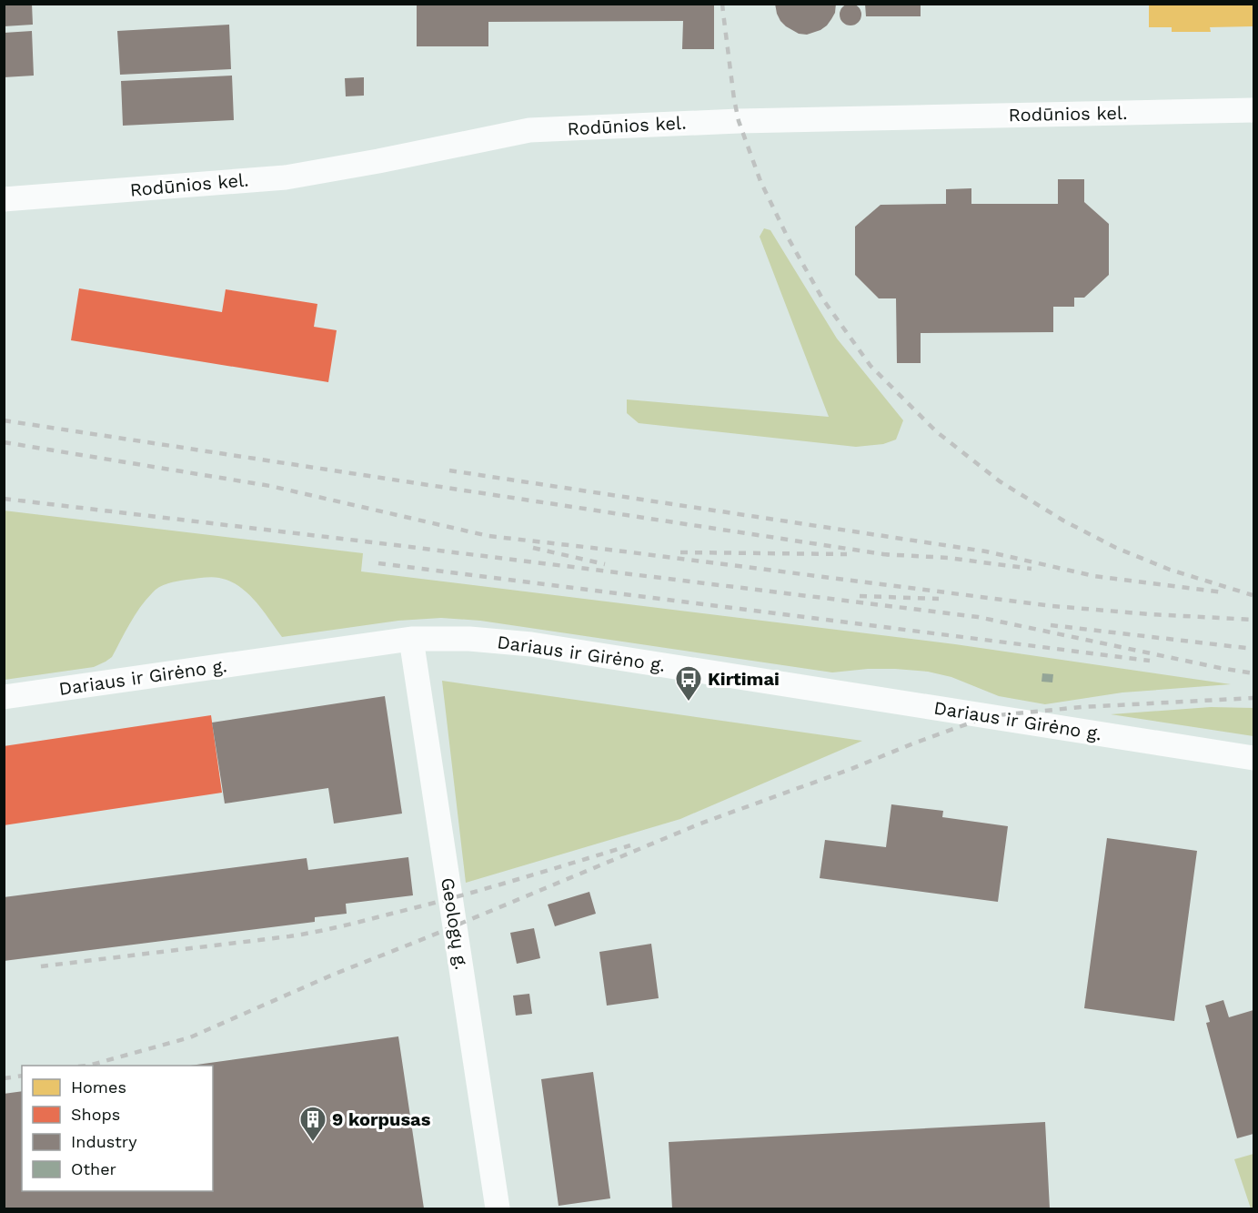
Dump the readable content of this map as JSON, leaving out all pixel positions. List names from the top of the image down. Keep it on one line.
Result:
{"streets":{"street":["Rodūnios kel.","Dariaus ir Girėno g.","Geologų g."]},"crossings":[["Dariaus ir Girėno g.","Geologų g."]],"places":{"bus stop":["Kirtimai"],"building":["9 korpusas"]},"legend":["Homes","Shops","Industry","Other"]}
